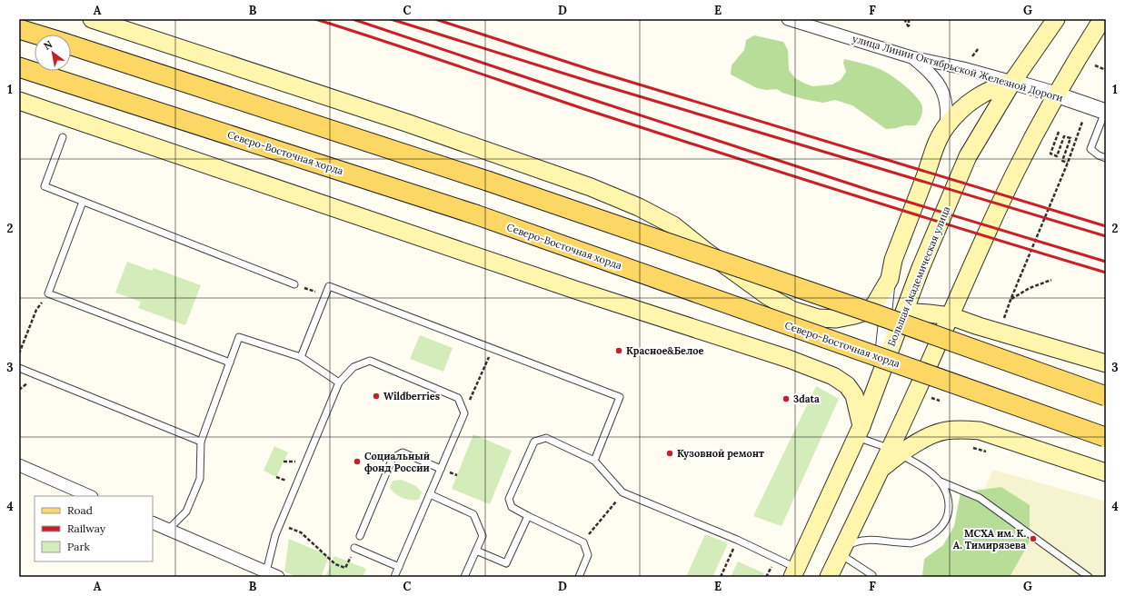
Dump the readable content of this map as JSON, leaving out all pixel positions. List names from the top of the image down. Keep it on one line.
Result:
{"streets":{"main road":["Северо-Восточная хорда","Большая Академическая улица"],"street":["улица Линии Октябрьской Железной Дороги"]},"crossings":[["улица Линии Октябрьской Железной Дороги","Большая Академическая улица"]],"places":["Красное&Белое","Wildberries","3data","Кузовной ремонт","Социальный фонд России","МСХА им. К. А. Тимирязева"],"legend":["Road","Railway","Park"],"north":"top left","grid":{"columns":["A","B","C","D","E","F","G"],"rows":["1","2","3","4"]}}
